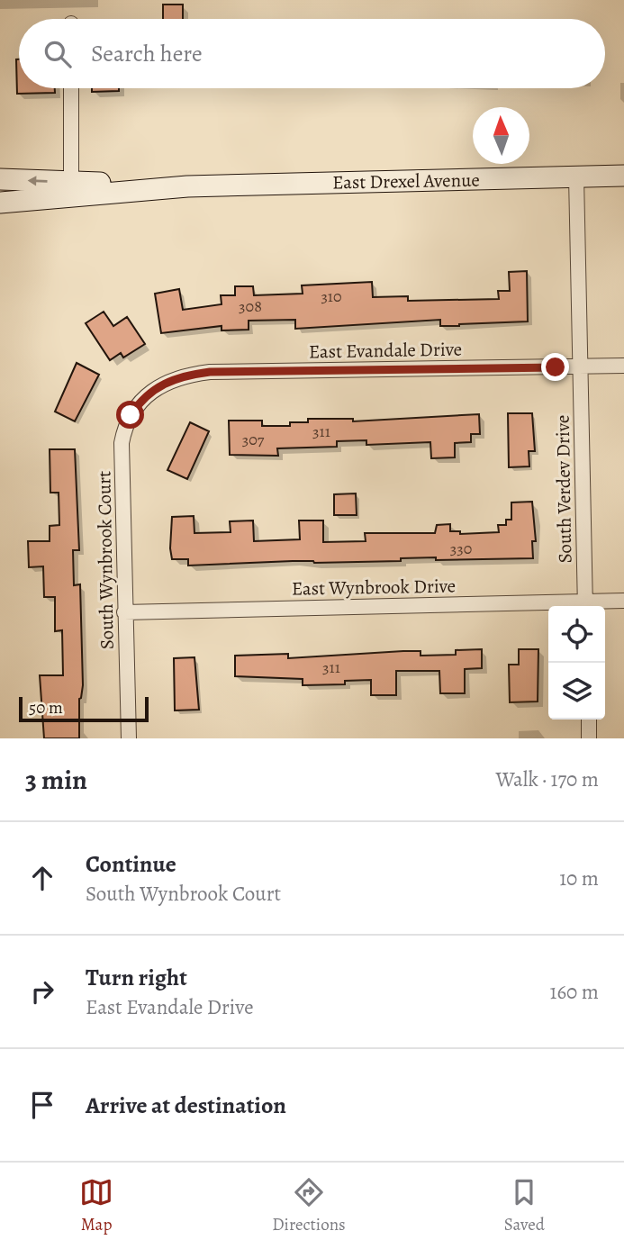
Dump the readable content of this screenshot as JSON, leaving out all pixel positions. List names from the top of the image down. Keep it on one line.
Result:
{"streets":{"street":["East Drexel Avenue","East Evandale Drive","South Verdev Drive","South Wynbrook Court","East Wynbrook Drive"]},"crossings":[["East Drexel Avenue","South Verdev Drive"],["East Evandale Drive","South Verdev Drive"],["East Evandale Drive","South Wynbrook Court"],["South Verdev Drive","East Wynbrook Drive"],["South Wynbrook Court","East Wynbrook Drive"]],"house_numbers":["310","308","311","307","330","311"],"scale_bar":"50 m","north":"top","page":{"search":"Search here","scale":"50 m","heading":["3 min","Walk · 170 m"],"list":[["Continue","South Wynbrook Court","10 m"],["Turn right","East Evandale Drive","160 m"],"Arrive at destination"],"nav":["Map","Directions","Saved"]}}
